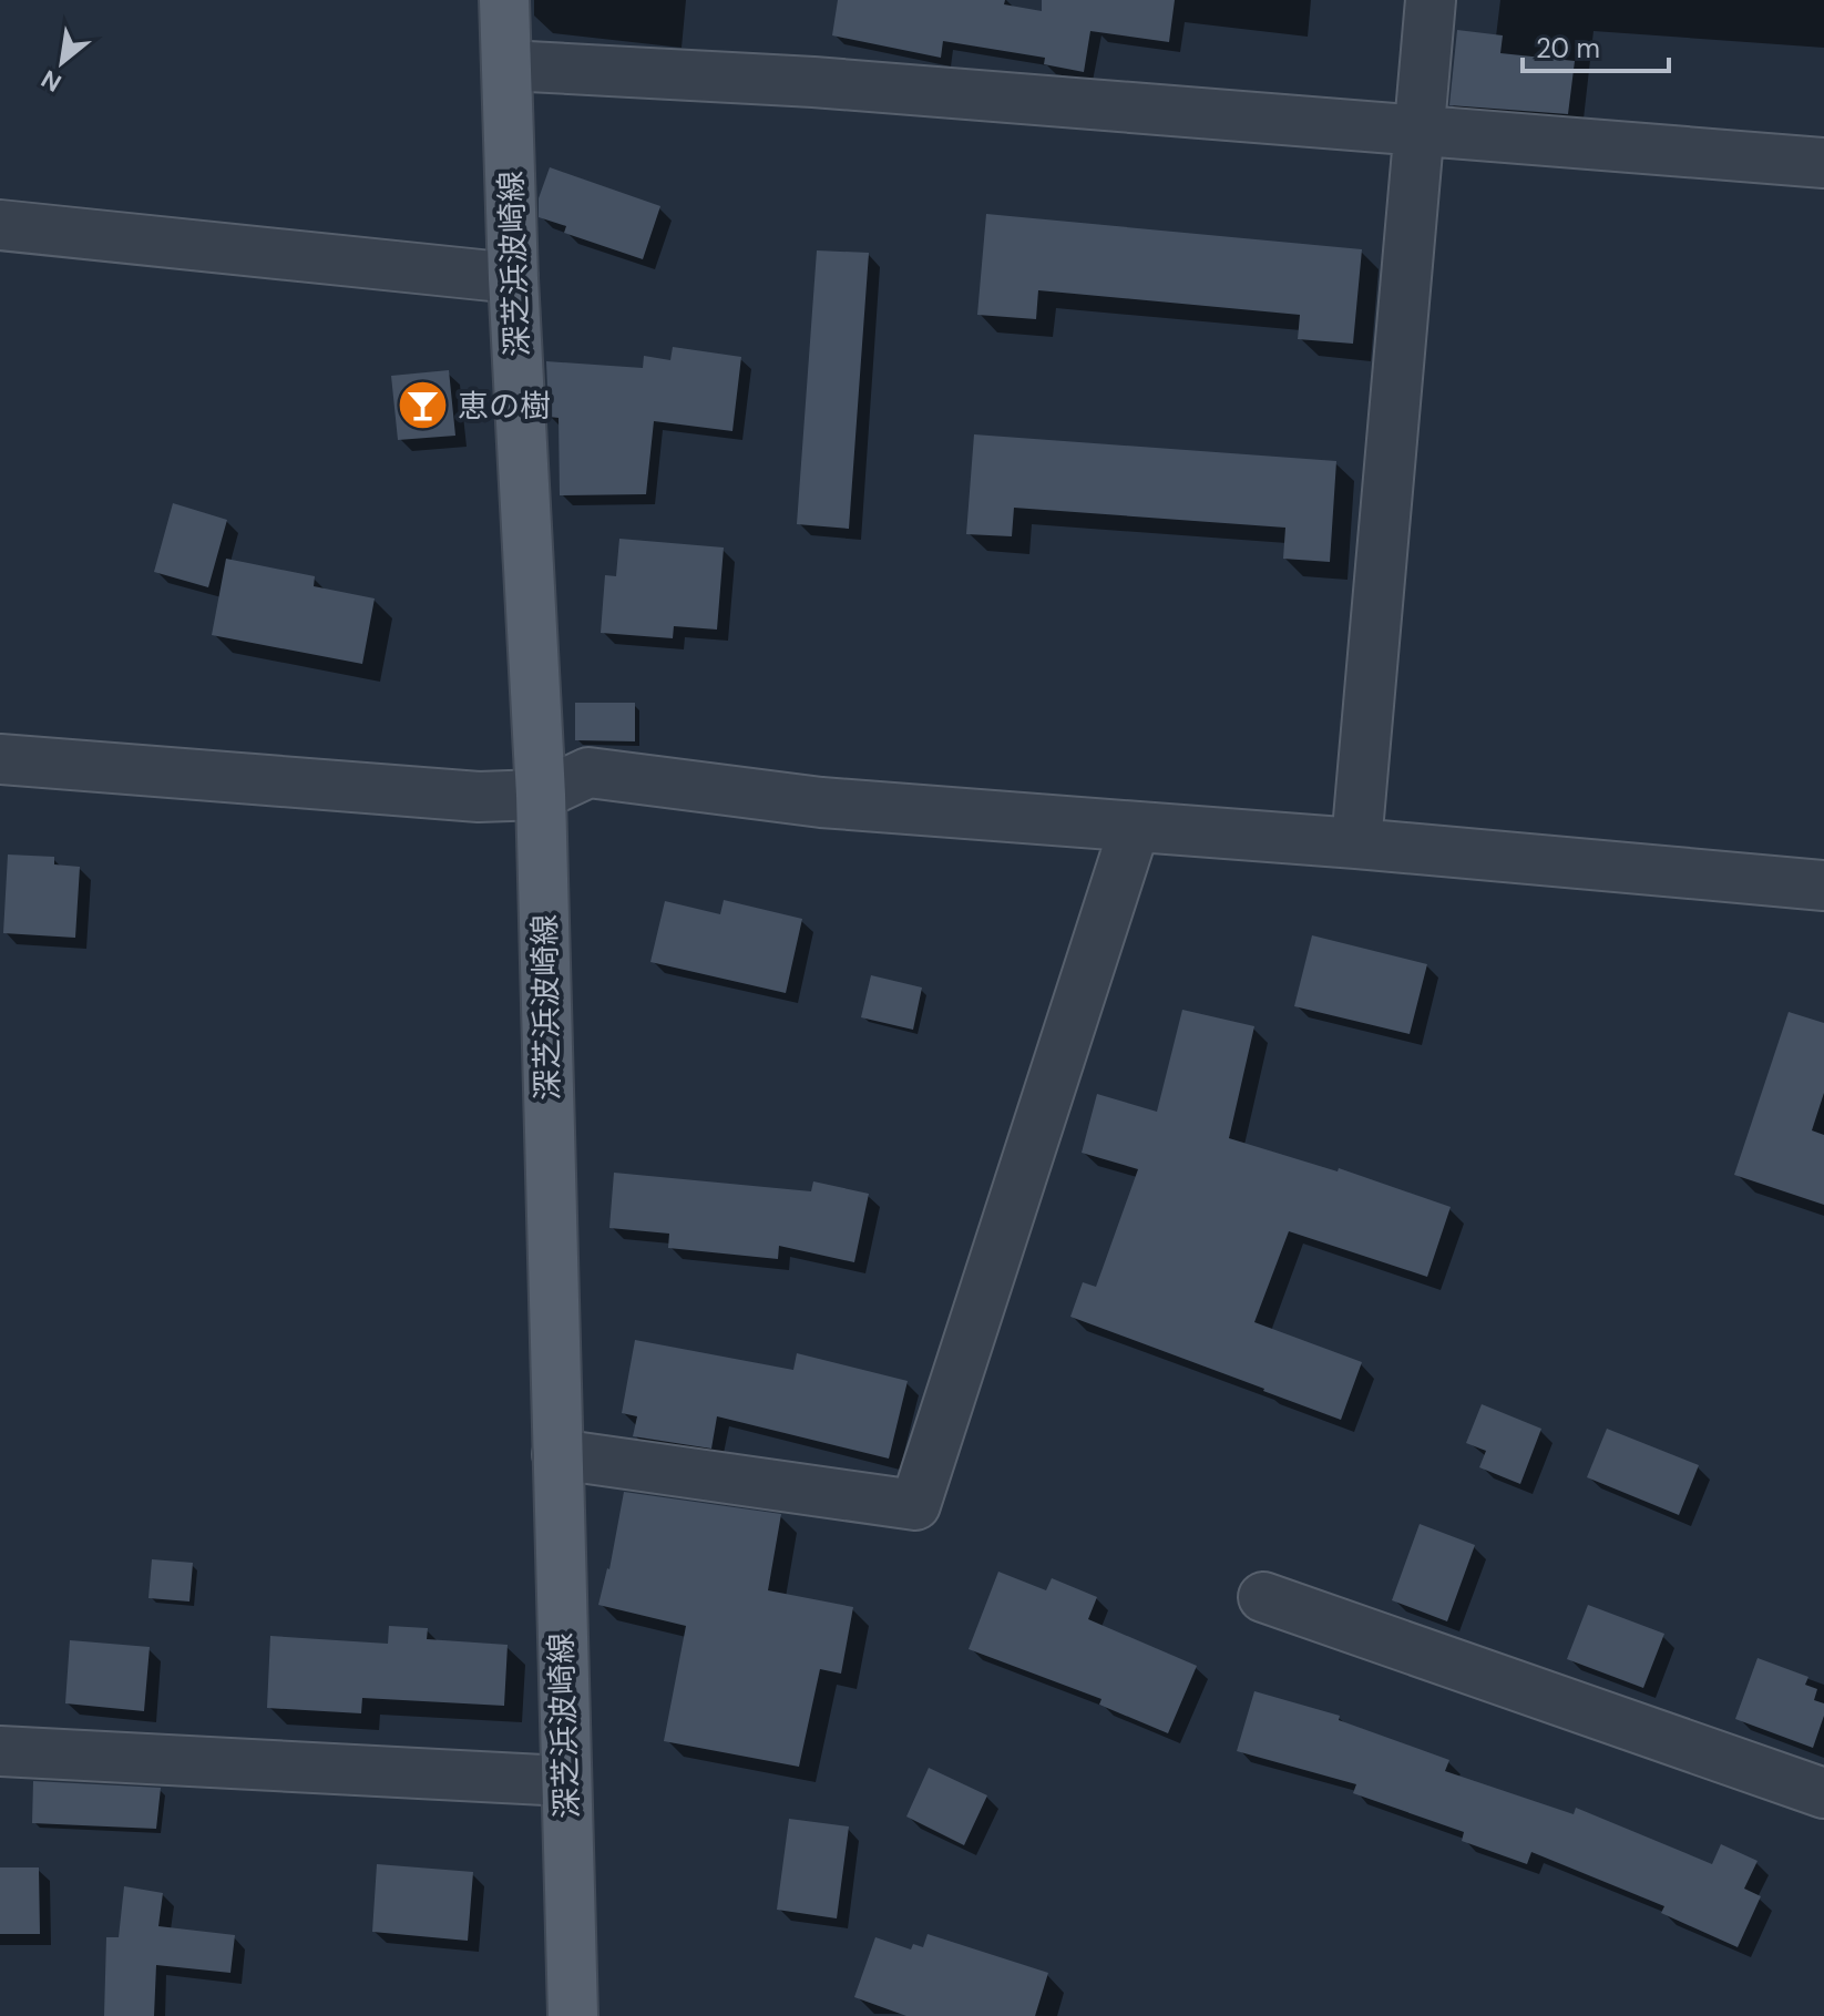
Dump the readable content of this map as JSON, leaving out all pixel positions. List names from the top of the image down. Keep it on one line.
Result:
{"streets":{"main road":["深芝浜波崎線"]},"places":{"bar":["恵の樹"]},"scale_bar":"20 m","north":"bottom left"}
